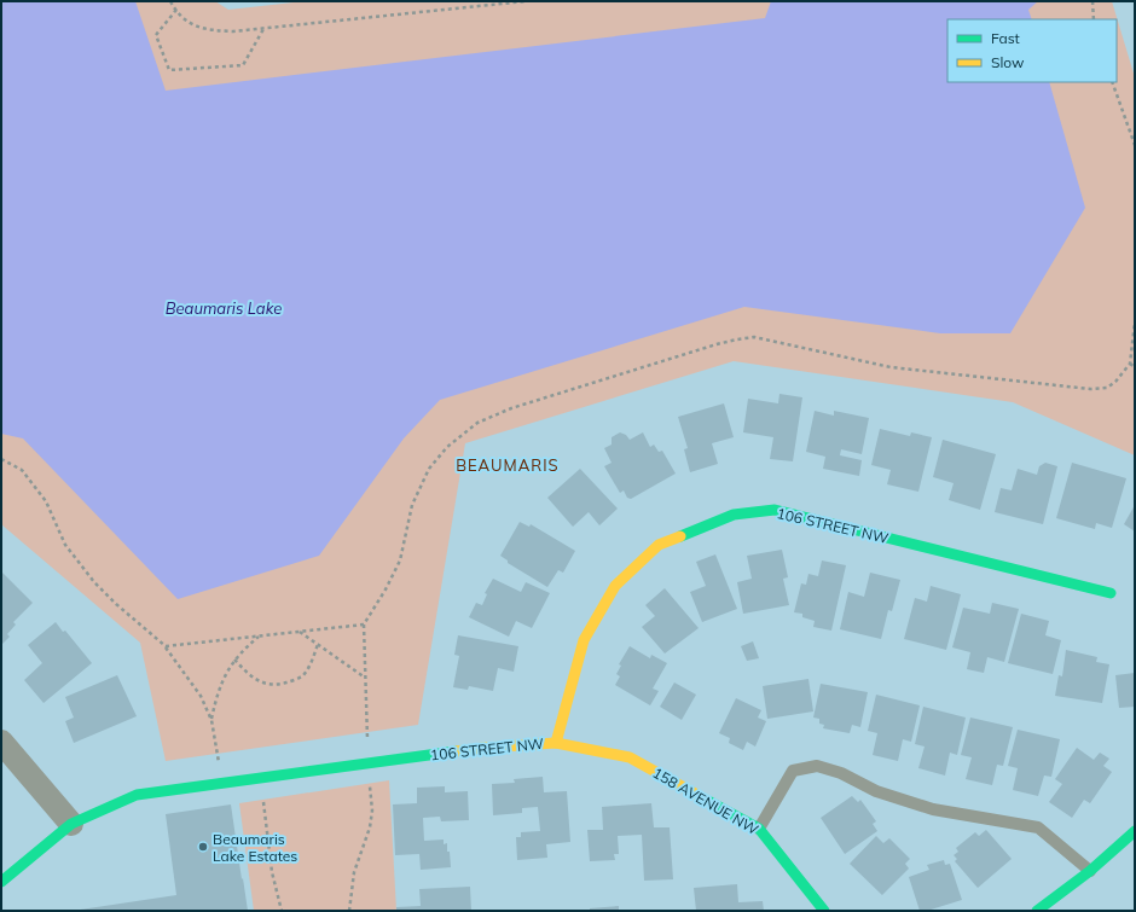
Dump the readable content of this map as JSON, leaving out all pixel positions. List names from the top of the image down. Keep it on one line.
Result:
{"streets":{"street":["106 STREET NW","158 AVENUE NW"]},"crossings":[["106 STREET NW","158 AVENUE NW"]],"districts":["BEAUMARIS"],"water":["Beaumaris Lake"],"places":["Beaumaris Lake Estates"],"legend":["Fast","Slow"]}
